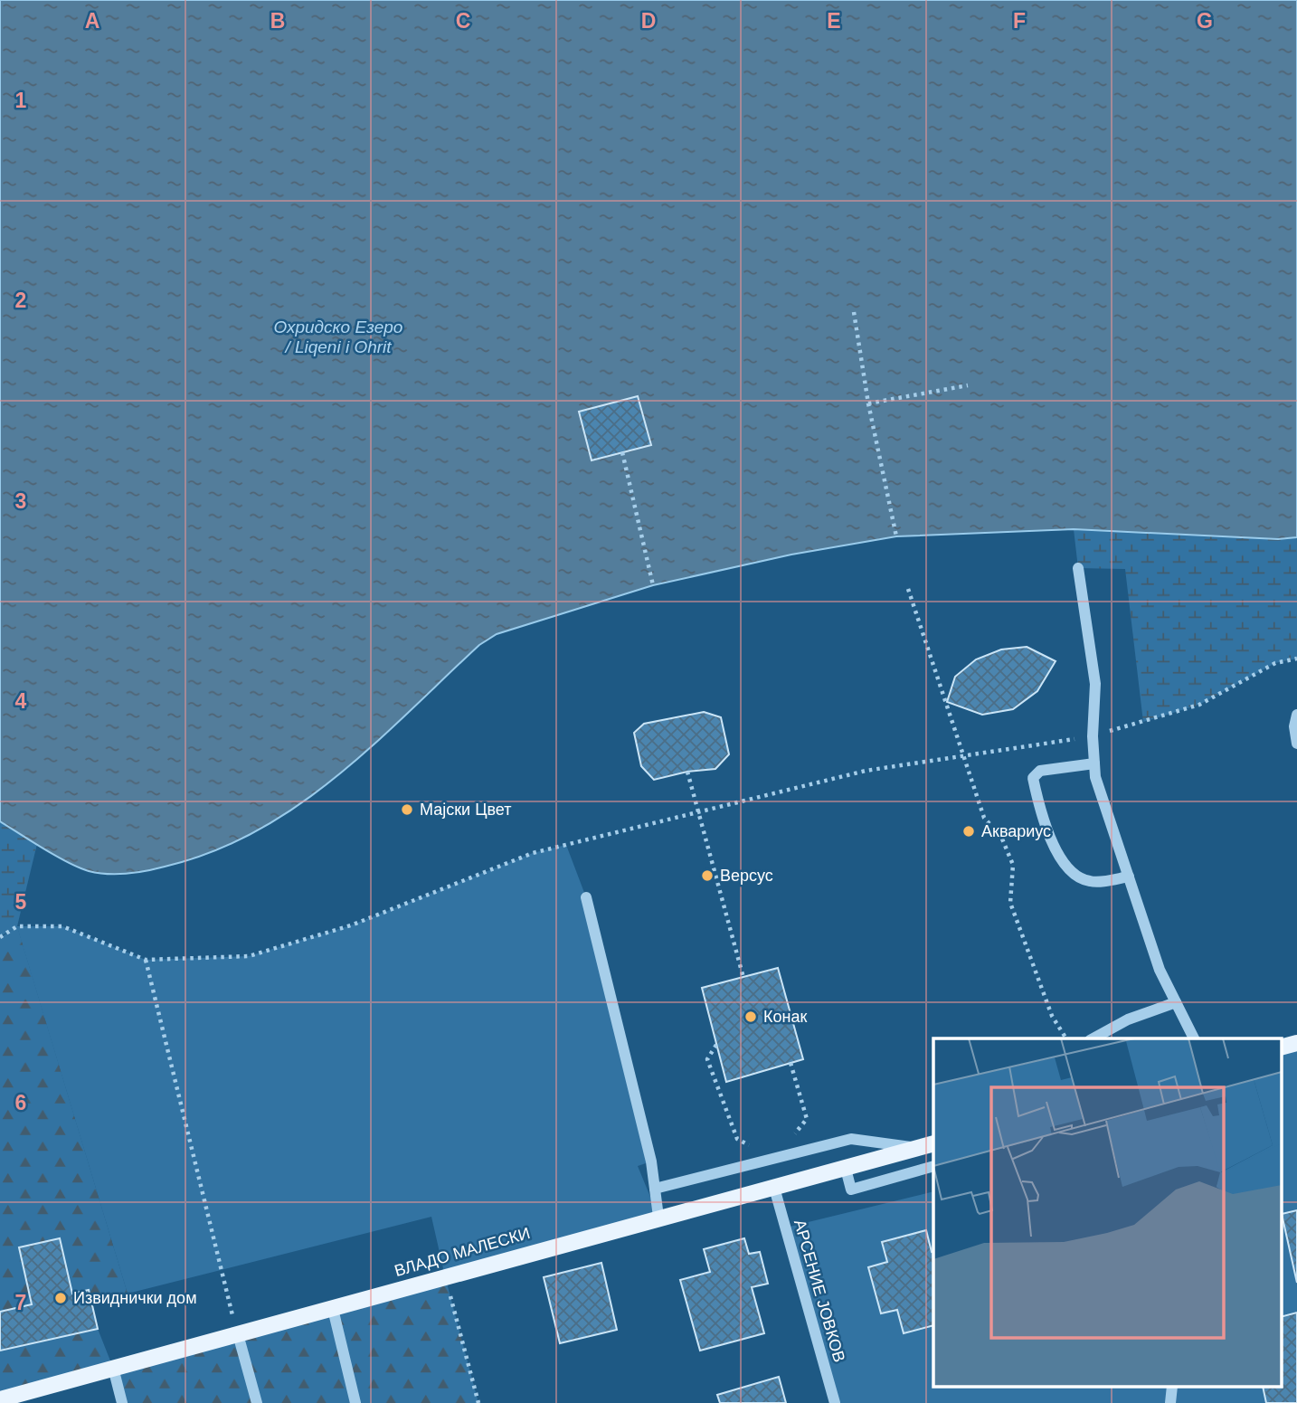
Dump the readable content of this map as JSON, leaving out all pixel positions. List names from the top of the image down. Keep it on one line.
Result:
{"streets":{"main road":["ВЛАДО МАЛЕСКИ"],"street":["АРСЕНИЕ ЈОВКОВ"]},"crossings":[["ВЛАДО МАЛЕСКИ","АРСЕНИЕ ЈОВКОВ"]],"water":["Охридско Езеро / Liqeni i Ohrit"],"places":["Мајски Цвет","Аквариус","Версус","Конак","Извиднички дом"],"grid":{"columns":["A","B","C","D","E","F","G"],"rows":["1","2","3","4","5","6","7"]}}
